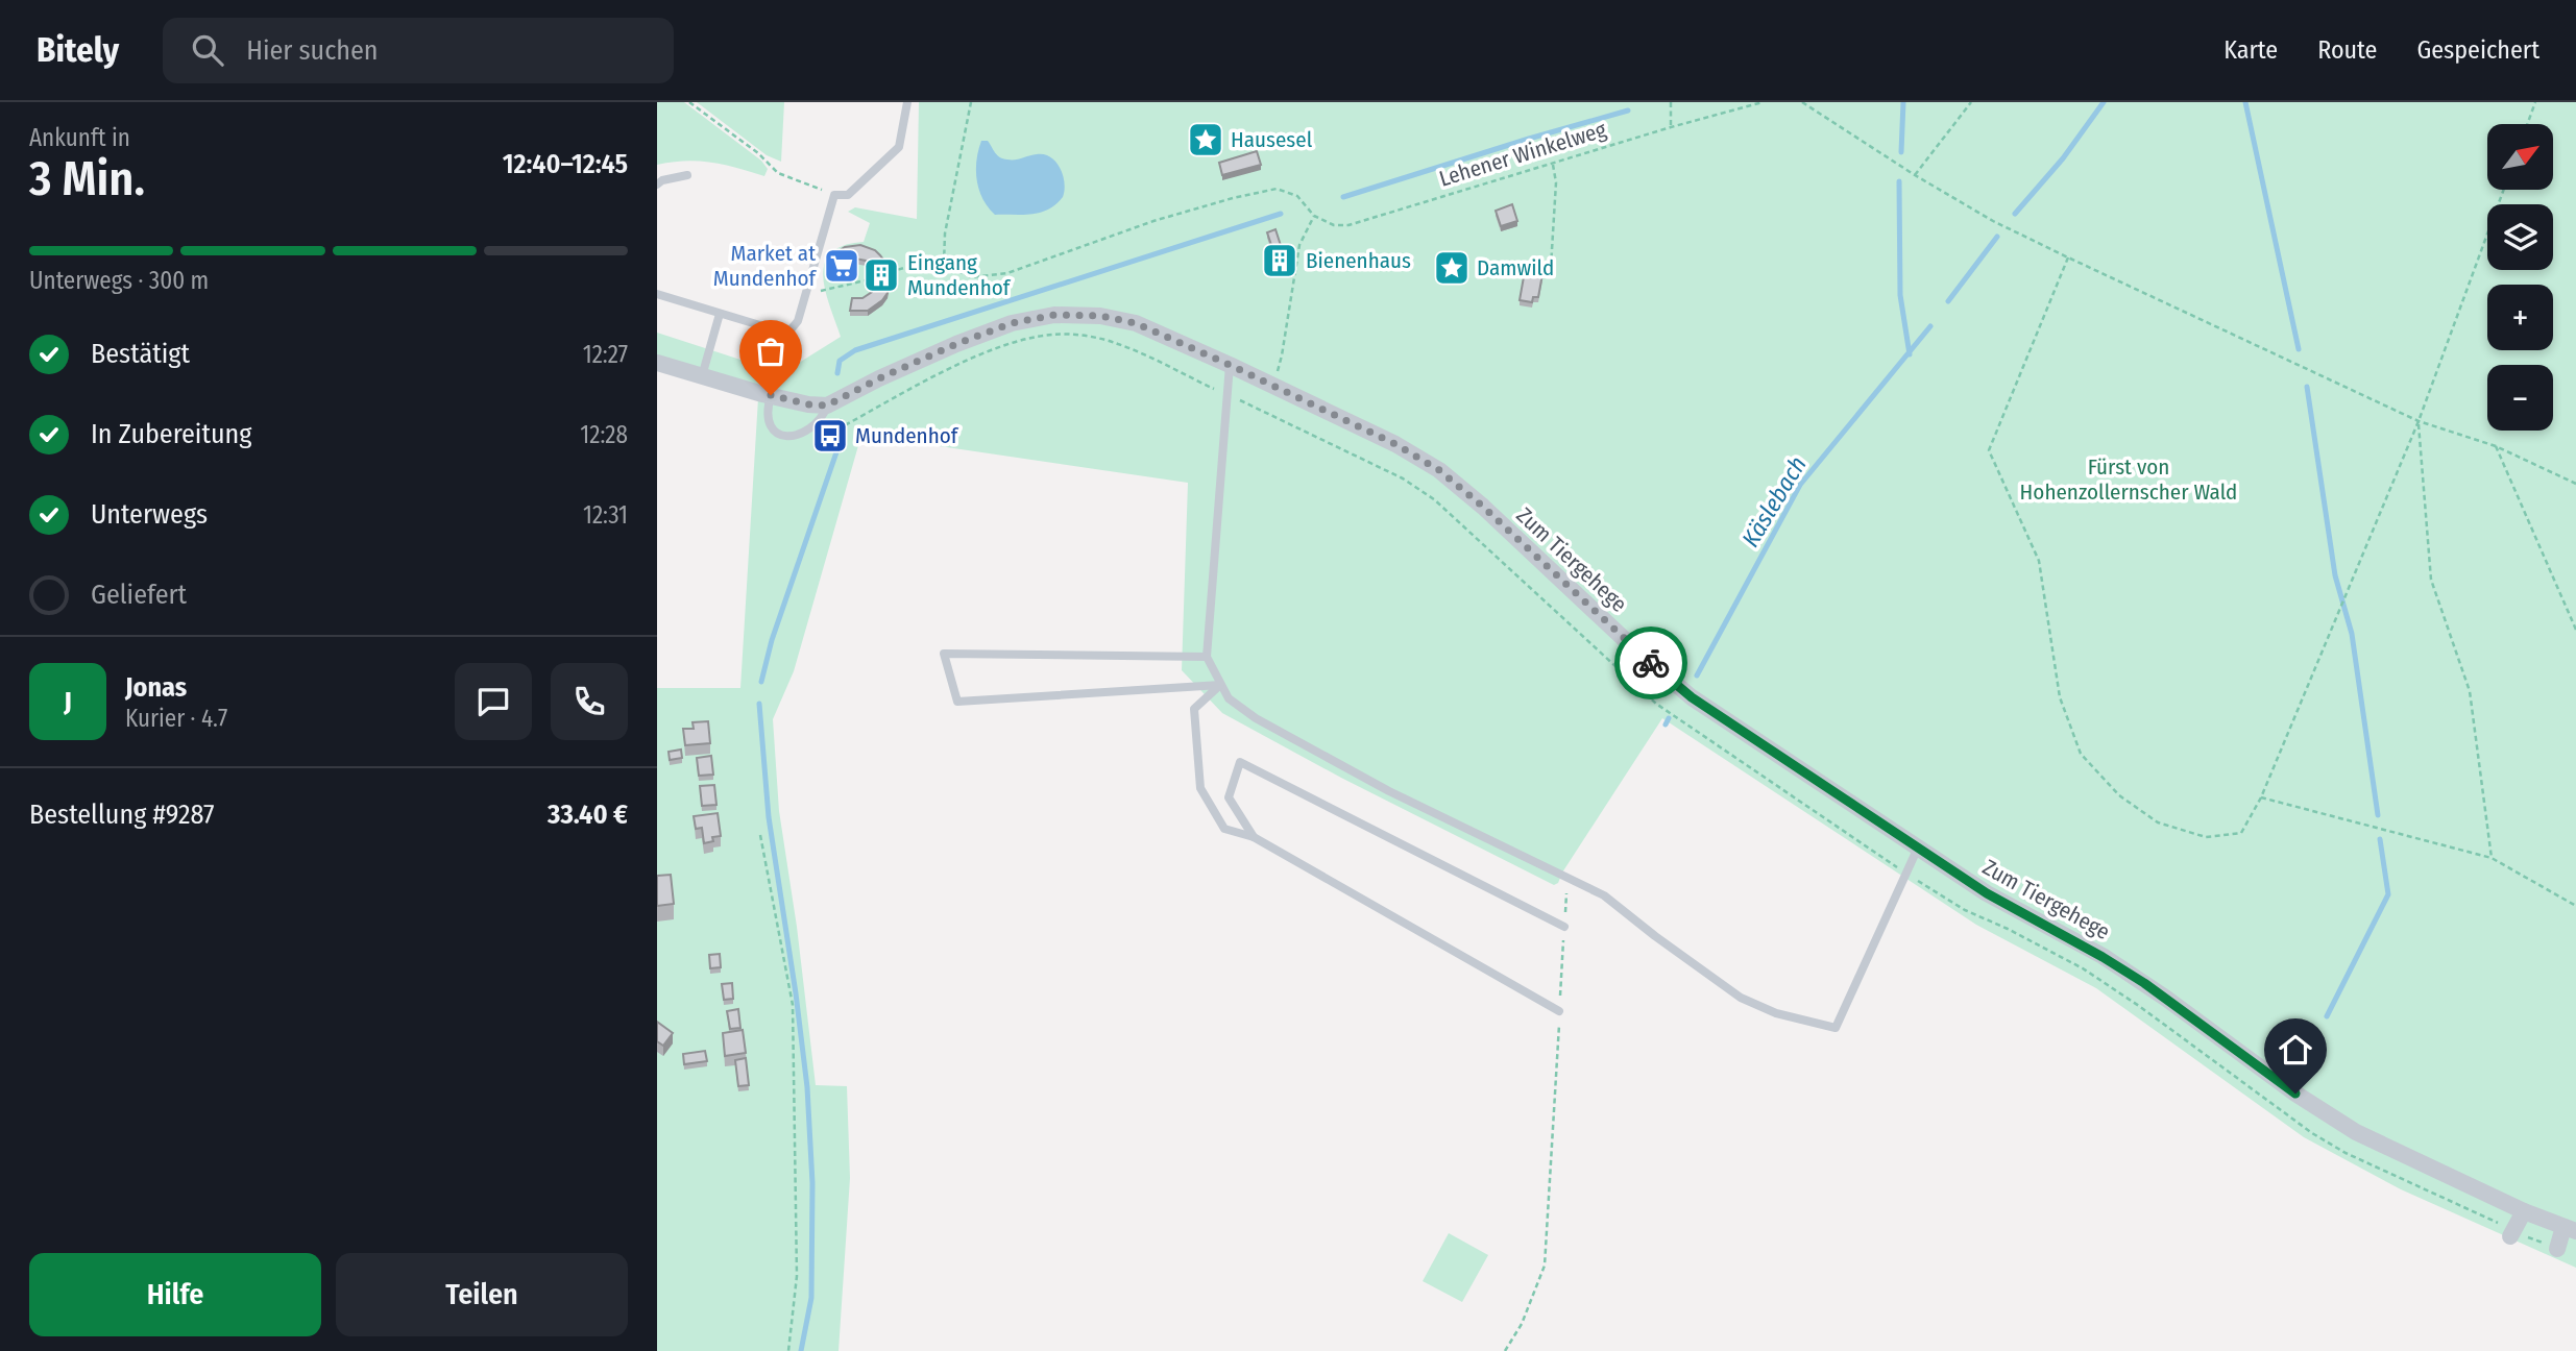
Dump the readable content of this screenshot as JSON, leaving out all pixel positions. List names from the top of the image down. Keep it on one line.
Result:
{"streets":{"street":["Zum Tiergehege"],"path":["Lehener Winkelweg"]},"water":["Käslebach"],"parks":["Fürst von Hohenzollernscher Wald"],"places":{"place":["Hausesel","Damwild"],"building":["Bienenhaus","Eingang Mundenhof"],"supermarket":["Market at Mundenhof"],"bus stop":["Mundenhof"]},"north":"top right","page":{"header":"Bitely","search":"Hier suchen","nav":["Karte","Route","Gespeichert"],"heading":["3 Min.","Ankunft in","12:40–12:45"],"panel":["Jonas","Kurier · 4.7","Bestellung #9287","33.40 €"],"map_buttons":["+","−"],"bar":"Unterwegs · 300 m","list":[["Bestätigt","12:27"],["In Zubereitung","12:28"],["Unterwegs","12:31"],"Geliefert"],"round":"J","buttons":["Hilfe","Teilen"]}}
